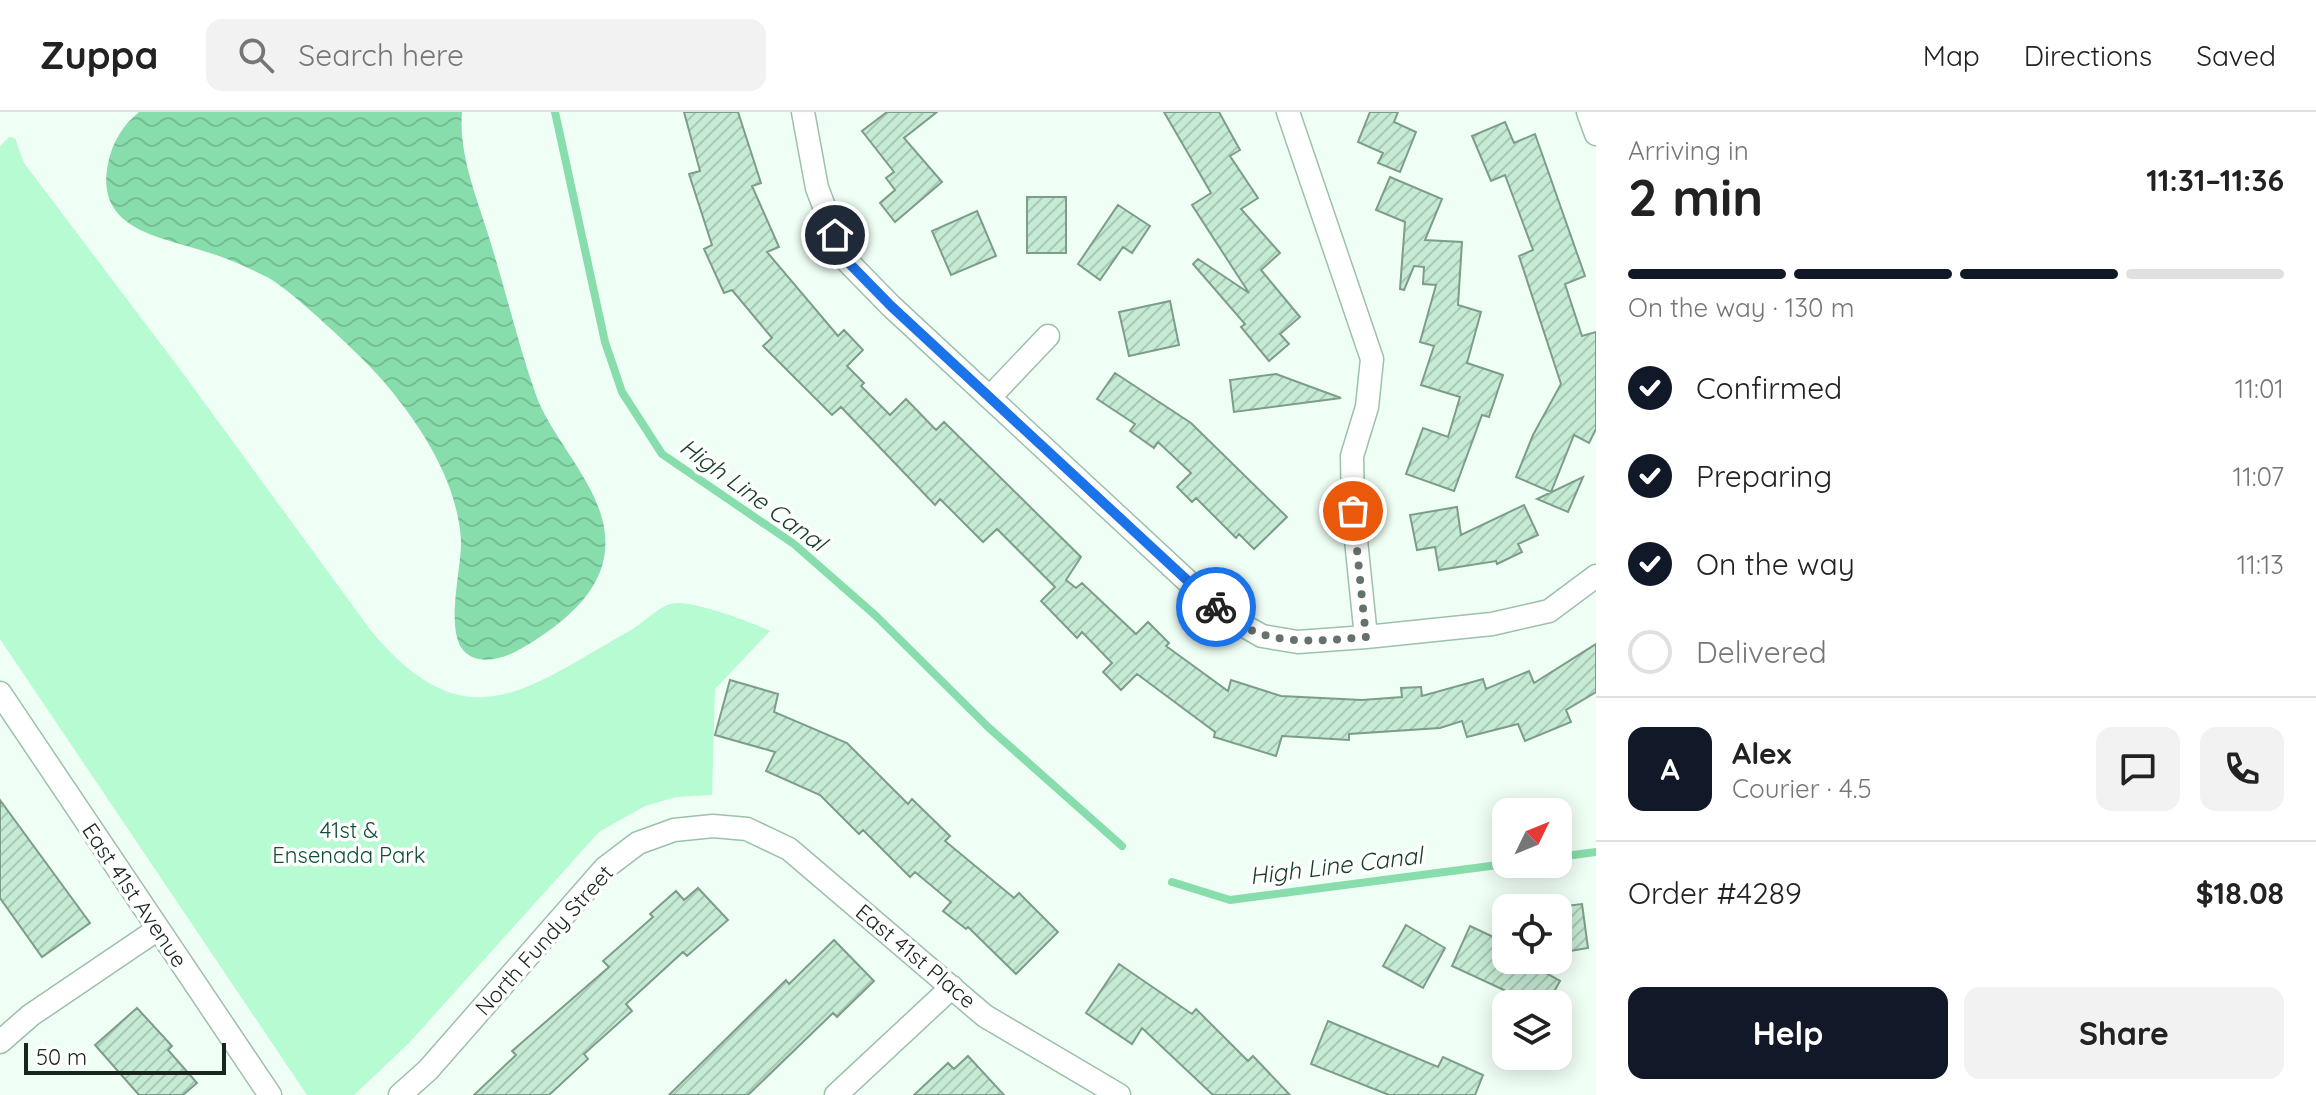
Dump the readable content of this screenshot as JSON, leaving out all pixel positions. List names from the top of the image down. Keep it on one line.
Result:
{"streets":{"street":["East 41st Avenue","North Fundy Street","East 41st Place"]},"crossings":[["North Fundy Street","East 41st Place"]],"water":["High Line Canal"],"parks":["41st & Ensenada Park"],"scale_bar":"50 m","north":"top right","page":{"header":"Zuppa","search":"Search here","nav":["Map","Directions","Saved"],"heading":["2 min","Arriving in","11:31–11:36"],"panel":["Alex","Courier · 4.5","Order #4289","$18.08"],"bar":"On the way · 130 m","list":[["Confirmed","11:01"],["Preparing","11:07"],["On the way","11:13"],"Delivered"],"round":"A","buttons":["Help","Share"],"scale":"50 m"}}
